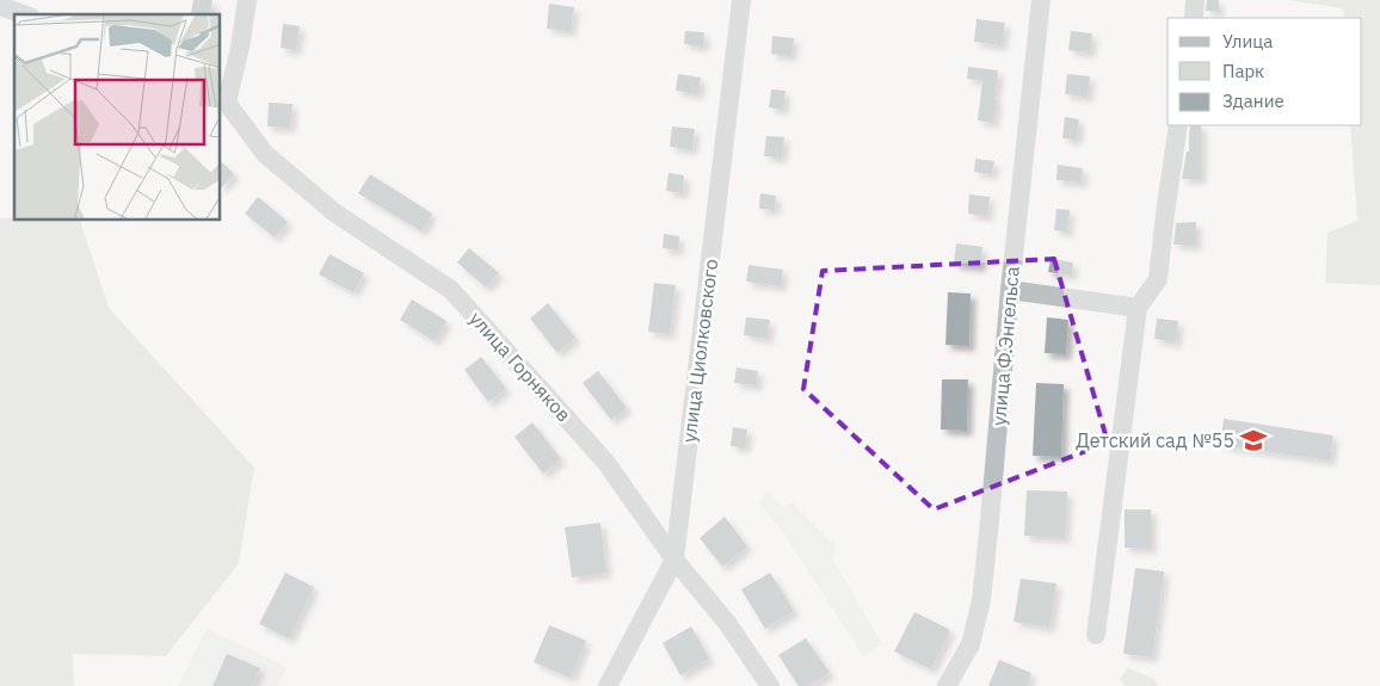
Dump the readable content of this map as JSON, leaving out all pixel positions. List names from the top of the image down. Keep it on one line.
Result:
{"streets":{"street":["улица Ф.Энгельса","улица Циолковского","улица Горняков"]},"crossings":[["улица Циолковского","улица Горняков"]],"places":{"school or university":["Детский сад №55"]},"legend":["Улица","Парк","Здание"]}
